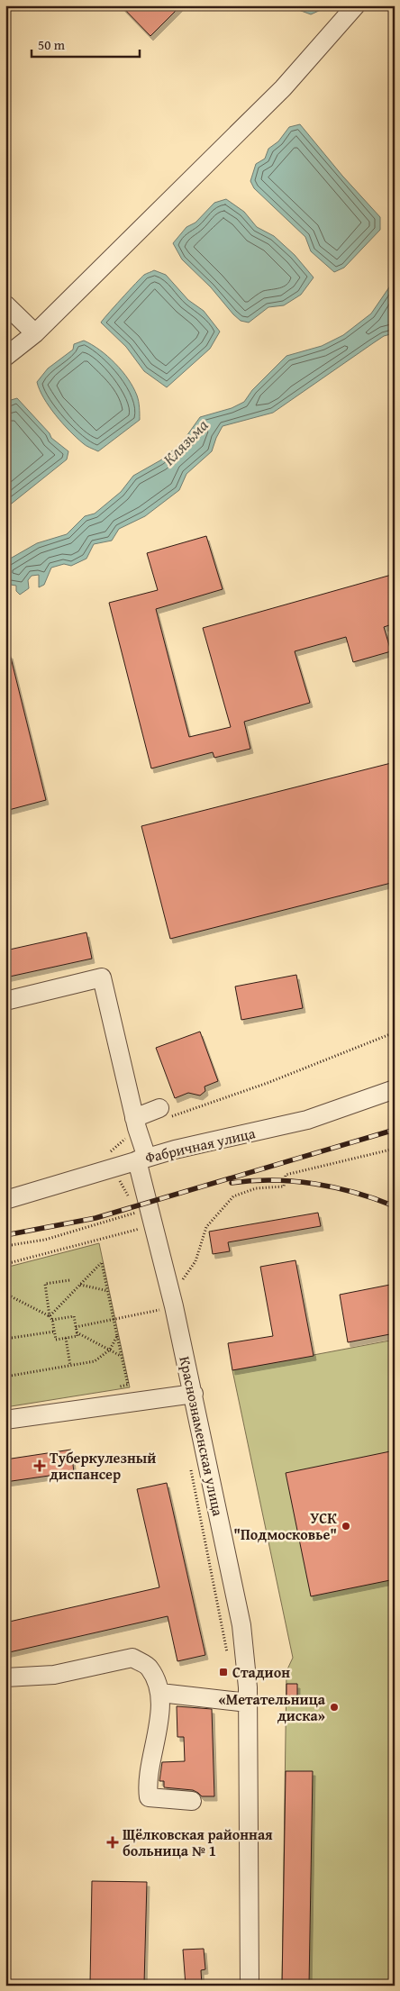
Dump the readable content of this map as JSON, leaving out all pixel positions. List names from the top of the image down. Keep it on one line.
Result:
{"streets":{"street":["Фабричная улица","Краснознаменская улица"]},"crossings":[["Фабричная улица","Краснознаменская улица"]],"water":["Клязьма"],"places":{"health":["Туберкулезный диспансер","Щёлковская районная больница № 1"],"other":["УСК \"Подмосковье\"","«Метательница диска»"],"transit":["Стадион"]},"scale_bar":"50 m"}
